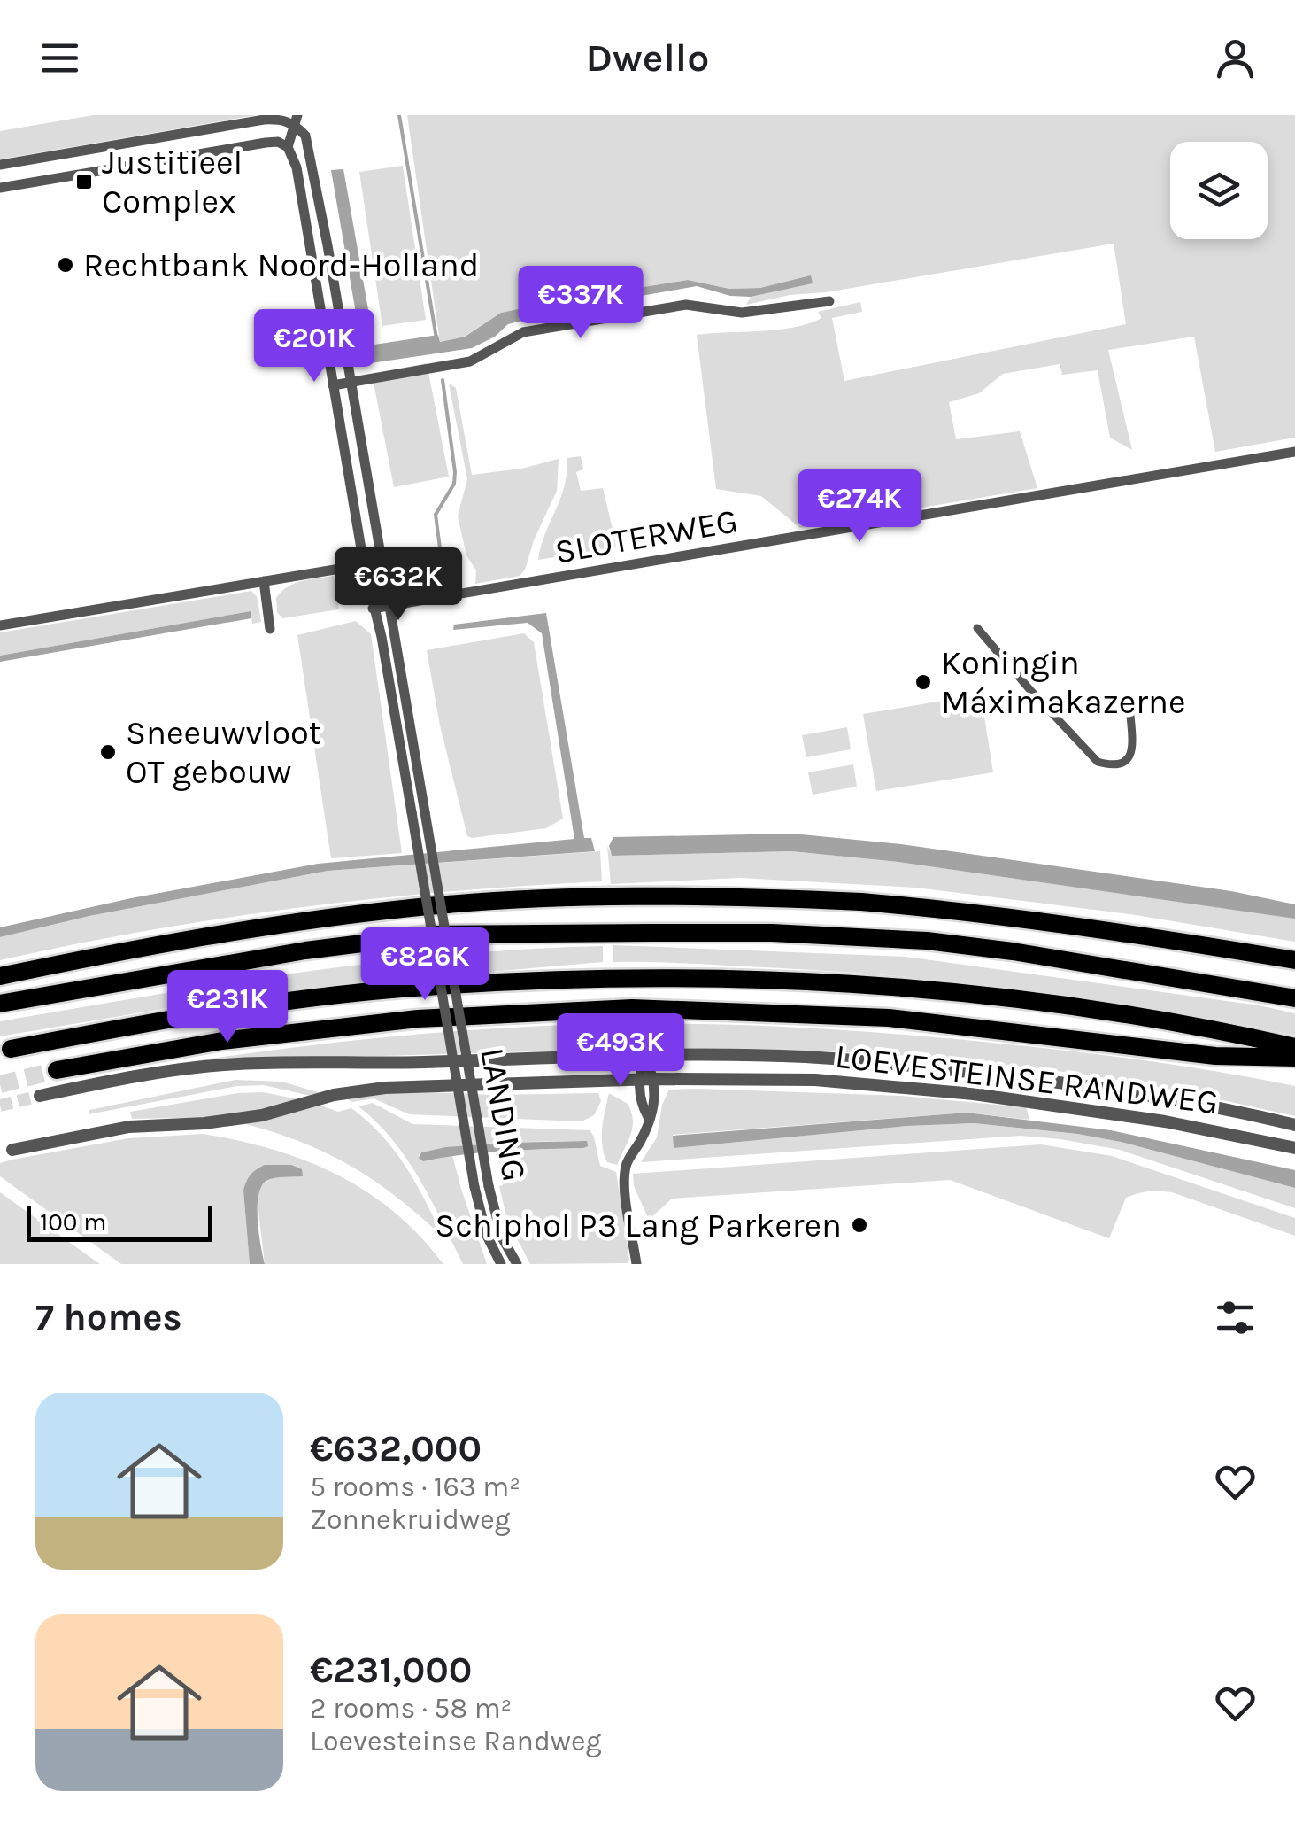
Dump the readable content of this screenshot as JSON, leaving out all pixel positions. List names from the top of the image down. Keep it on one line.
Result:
{"streets":{"street":["SLOTERWEG","LOEVESTEINSE RANDWEG","LANDING"]},"crossings":[["SLOTERWEG","LANDING"]],"places":{"transit":["Justitieel Complex"],"other":["Rechtbank Noord-Holland","Koningin Máximakazerne","Sneeuwvloot OT gebouw","Schiphol P3 Lang Parkeren"]},"scale_bar":"100 m","page":{"header":"Dwello","price":["€337K","€201K","€274K","€632K","€826K","€231K","€493K"],"scale":"100 m","heading":"7 homes","list":[{"name":"€632,000","note":"5 rooms · 163 m² · Zonnekruidweg"},{"name":"€231,000","note":"2 rooms · 58 m² · Loevesteinse Randweg"}]}}
